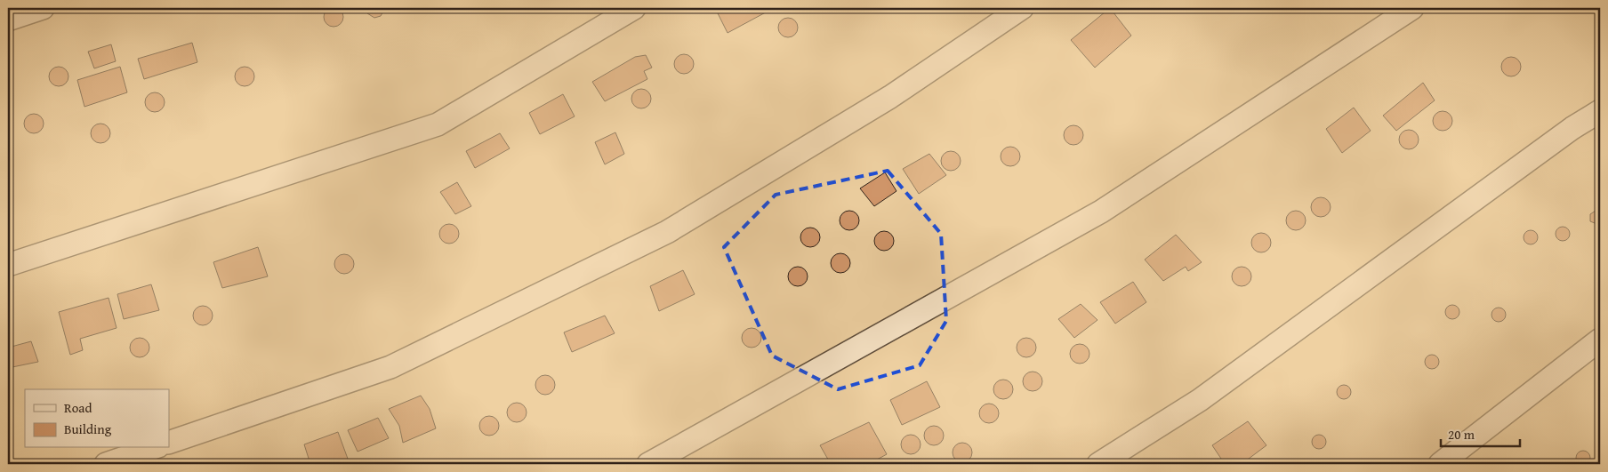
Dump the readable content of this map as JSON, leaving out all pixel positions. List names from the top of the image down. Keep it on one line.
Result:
{"legend":["Road","Building"],"scale_bar":"20 m"}
